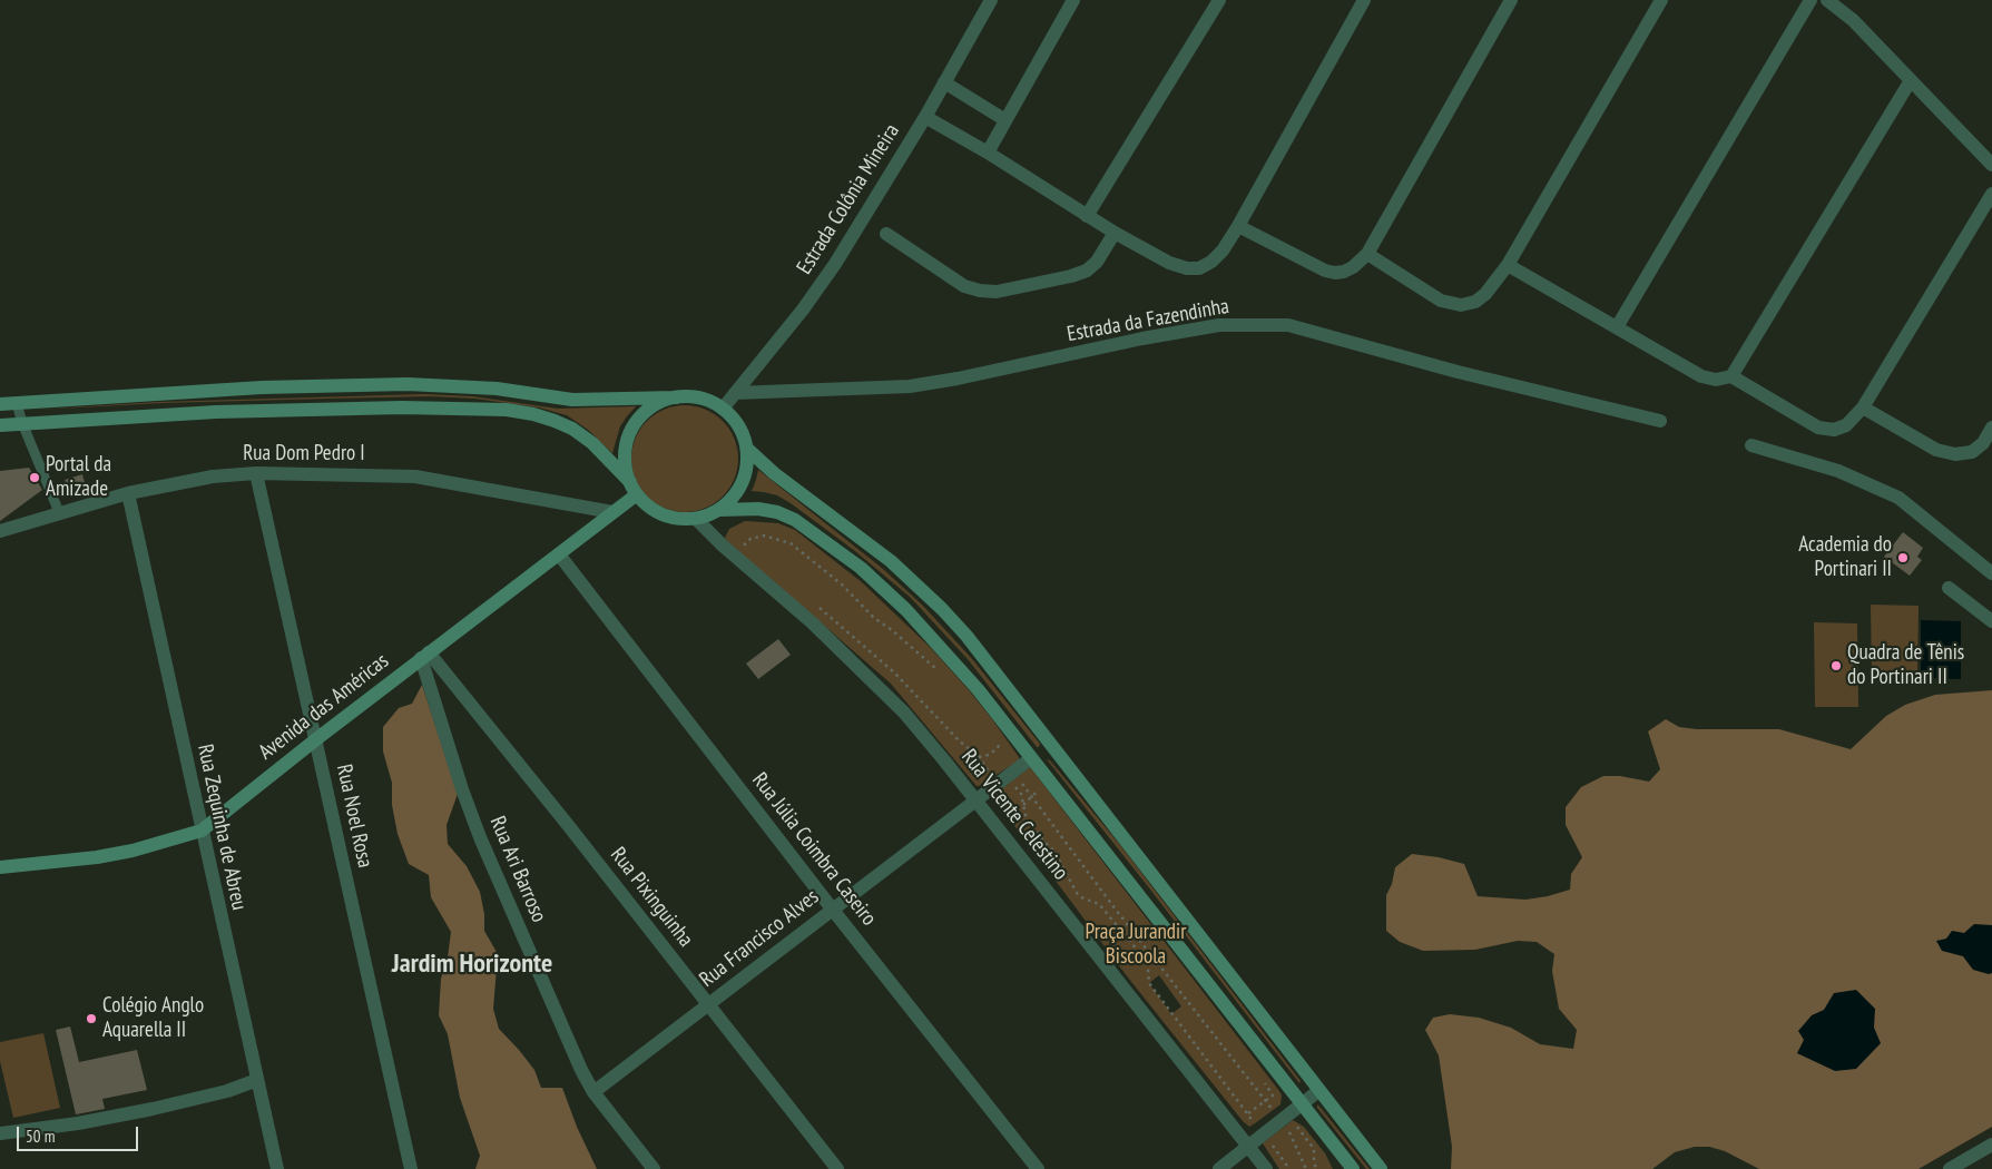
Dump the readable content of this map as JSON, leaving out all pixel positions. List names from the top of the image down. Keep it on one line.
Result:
{"streets":{"main road":["Avenida das Américas"],"street":["Estrada Colônia Mineira","Estrada da Fazendinha","Rua Dom Pedro I","Rua Vicente Celestino","Rua Noel Rosa","Rua Zequinha de Abreu","Rua Júlia Coimbra Caseiro","Rua Ari Barroso","Rua Pixinguinha","Rua Francisco Alves"]},"crossings":[["Estrada Colônia Mineira","Estrada da Fazendinha"],["Estrada Colônia Mineira","Avenida das Américas"],["Estrada Colônia Mineira","Rua Vicente Celestino"],["Rua Dom Pedro I","Avenida das Américas"],["Rua Dom Pedro I","Rua Noel Rosa"],["Rua Dom Pedro I","Rua Zequinha de Abreu"],["Avenida das Américas","Rua Vicente Celestino"],["Avenida das Américas","Rua Noel Rosa"],["Avenida das Américas","Rua Zequinha de Abreu"],["Avenida das Américas","Rua Júlia Coimbra Caseiro"],["Avenida das Américas","Rua Ari Barroso"],["Avenida das Américas","Rua Pixinguinha"],["Rua Vicente Celestino","Rua Francisco Alves"],["Rua Júlia Coimbra Caseiro","Rua Francisco Alves"],["Rua Ari Barroso","Rua Pixinguinha"],["Rua Ari Barroso","Rua Francisco Alves"],["Rua Pixinguinha","Rua Francisco Alves"]],"districts":["Jardim Horizonte"],"parks":["Praça Jurandir Biscoola"],"places":["Portal da Amizade","Academia do Portinari II","Quadra de Tênis do Portinari II","Colégio Anglo Aquarella II"],"scale_bar":"50 m"}
